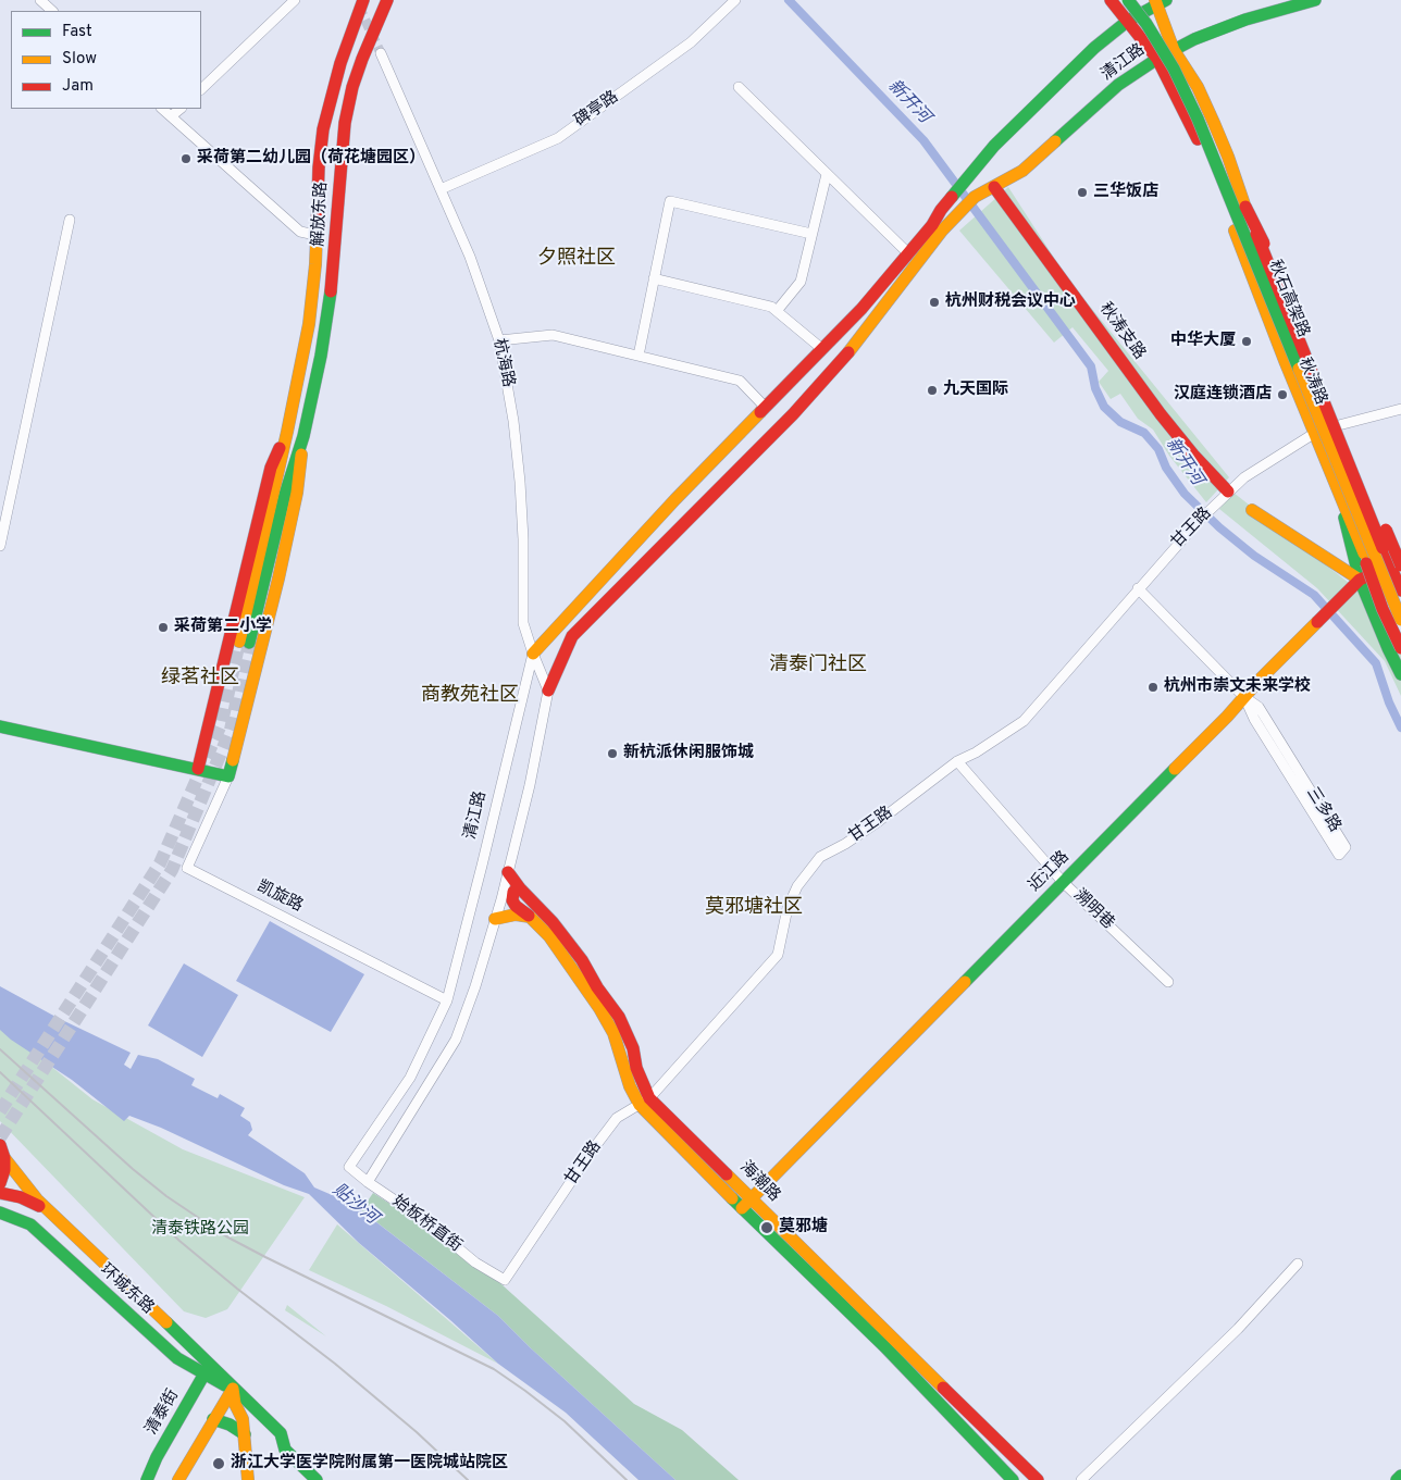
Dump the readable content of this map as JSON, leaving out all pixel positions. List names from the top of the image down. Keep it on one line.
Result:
{"streets":{"main road":["清江路","解放东路","秋石高架路","秋涛支路","秋涛路","近江路","海潮路","环城东路","清泰街"],"street":["碑亭路","杭海路","甘王路","三多路","凯旋路","溯明巷","始板桥直街"]},"crossings":[["清江路","秋涛支路"],["清江路","杭海路"],["清江路","秋涛路"],["清江路","凯旋路"],["清江路","始板桥直街"],["碑亭路","杭海路"],["解放东路","凯旋路"],["秋涛支路","甘王路"],["秋涛路","甘王路"],["秋涛路","近江路"],["甘王路","三多路"],["甘王路","溯明巷"],["甘王路","海潮路"],["甘王路","始板桥直街"],["三多路","近江路"],["近江路","溯明巷"],["近江路","海潮路"],["环城东路","清泰街"]],"districts":["夕照社区","清泰门社区","绿茗社区","商教苑社区","莫邪塘社区"],"water":["新开河","贴沙河"],"parks":["清泰铁路公园"],"places":["采荷第二幼儿园（荷花塘园区）","三华饭店","杭州财税会议中心","中华大厦","九天国际","汉庭连锁酒店","采荷第二小学","杭州市崇文未来学校","新杭派休闲服饰城","莫邪塘","浙江大学医学院附属第一医院城站院区"],"legend":["Fast","Slow","Jam"]}
